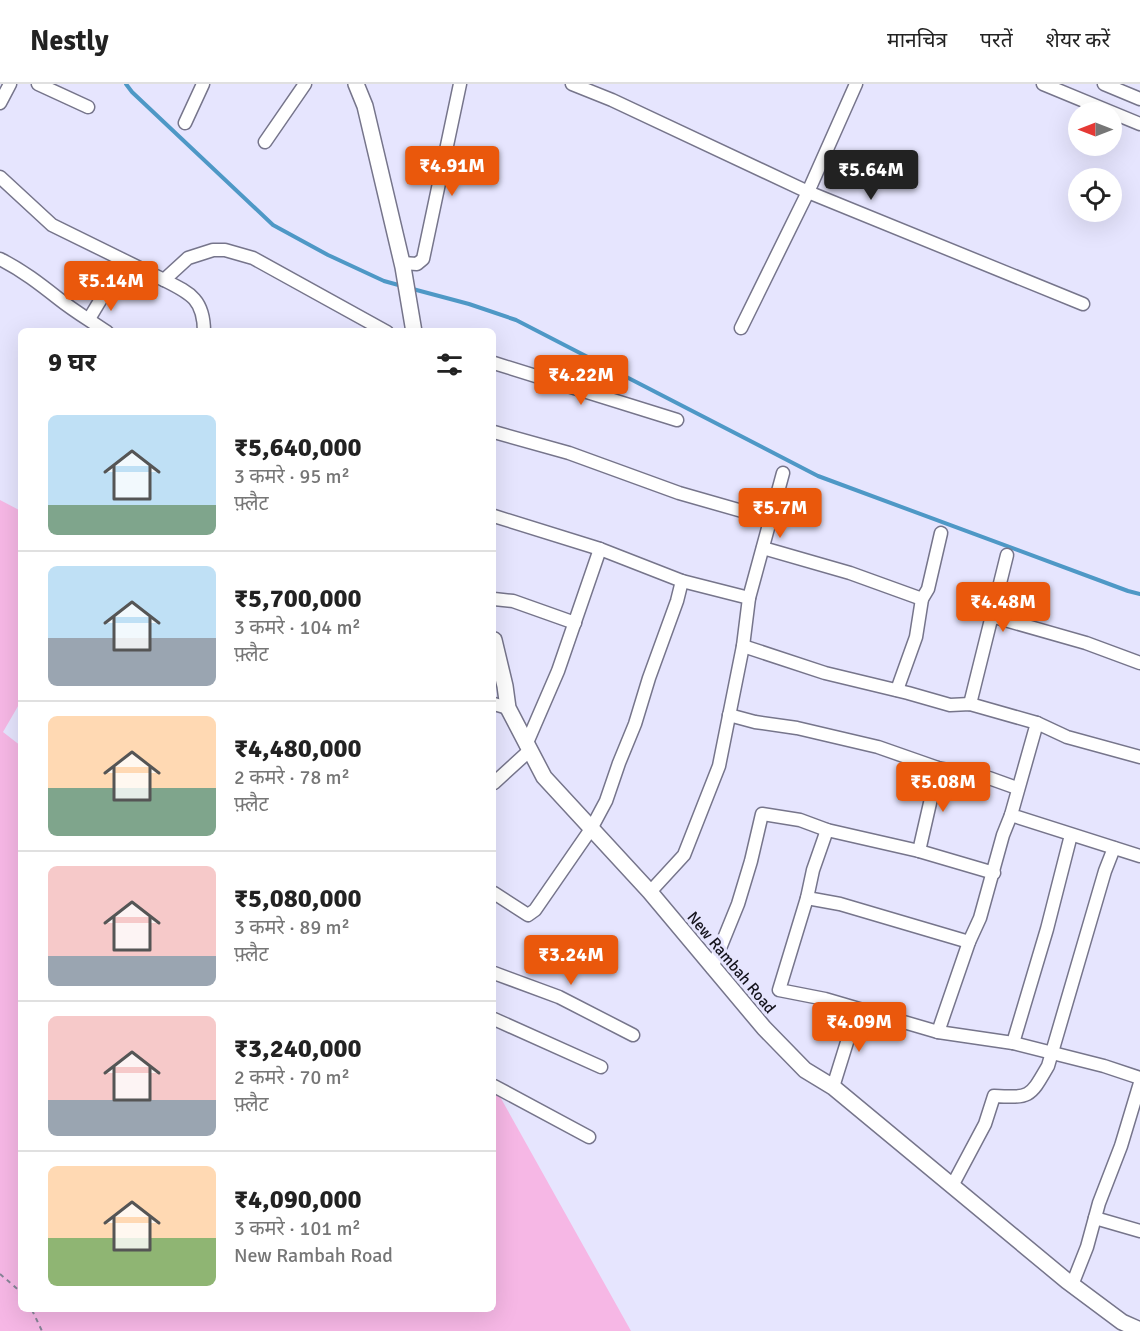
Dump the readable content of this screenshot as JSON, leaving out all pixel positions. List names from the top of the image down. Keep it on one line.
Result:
{"streets":{"street":["New Rambah Road"]},"north":"left","page":{"header":"Nestly","nav":["मानचित्र","परतें","शेयर करें"],"price":["₹4.91M","₹5.64M","₹5.14M","₹4.22M","₹5.7M","₹4.48M","₹5.08M","₹3.24M","₹4.09M"],"heading":"9 घर","list":[{"name":"₹5,640,000","note":"3 कमरे · 95 m² · फ़्लैट"},{"name":"₹5,700,000","note":"3 कमरे · 104 m² · फ़्लैट"},{"name":"₹4,480,000","note":"2 कमरे · 78 m² · फ़्लैट"},{"name":"₹5,080,000","note":"3 कमरे · 89 m² · फ़्लैट"},{"name":"₹3,240,000","note":"2 कमरे · 70 m² · फ़्लैट"},{"name":"₹4,090,000","note":"3 कमरे · 101 m² · New Rambah Road"}]}}
